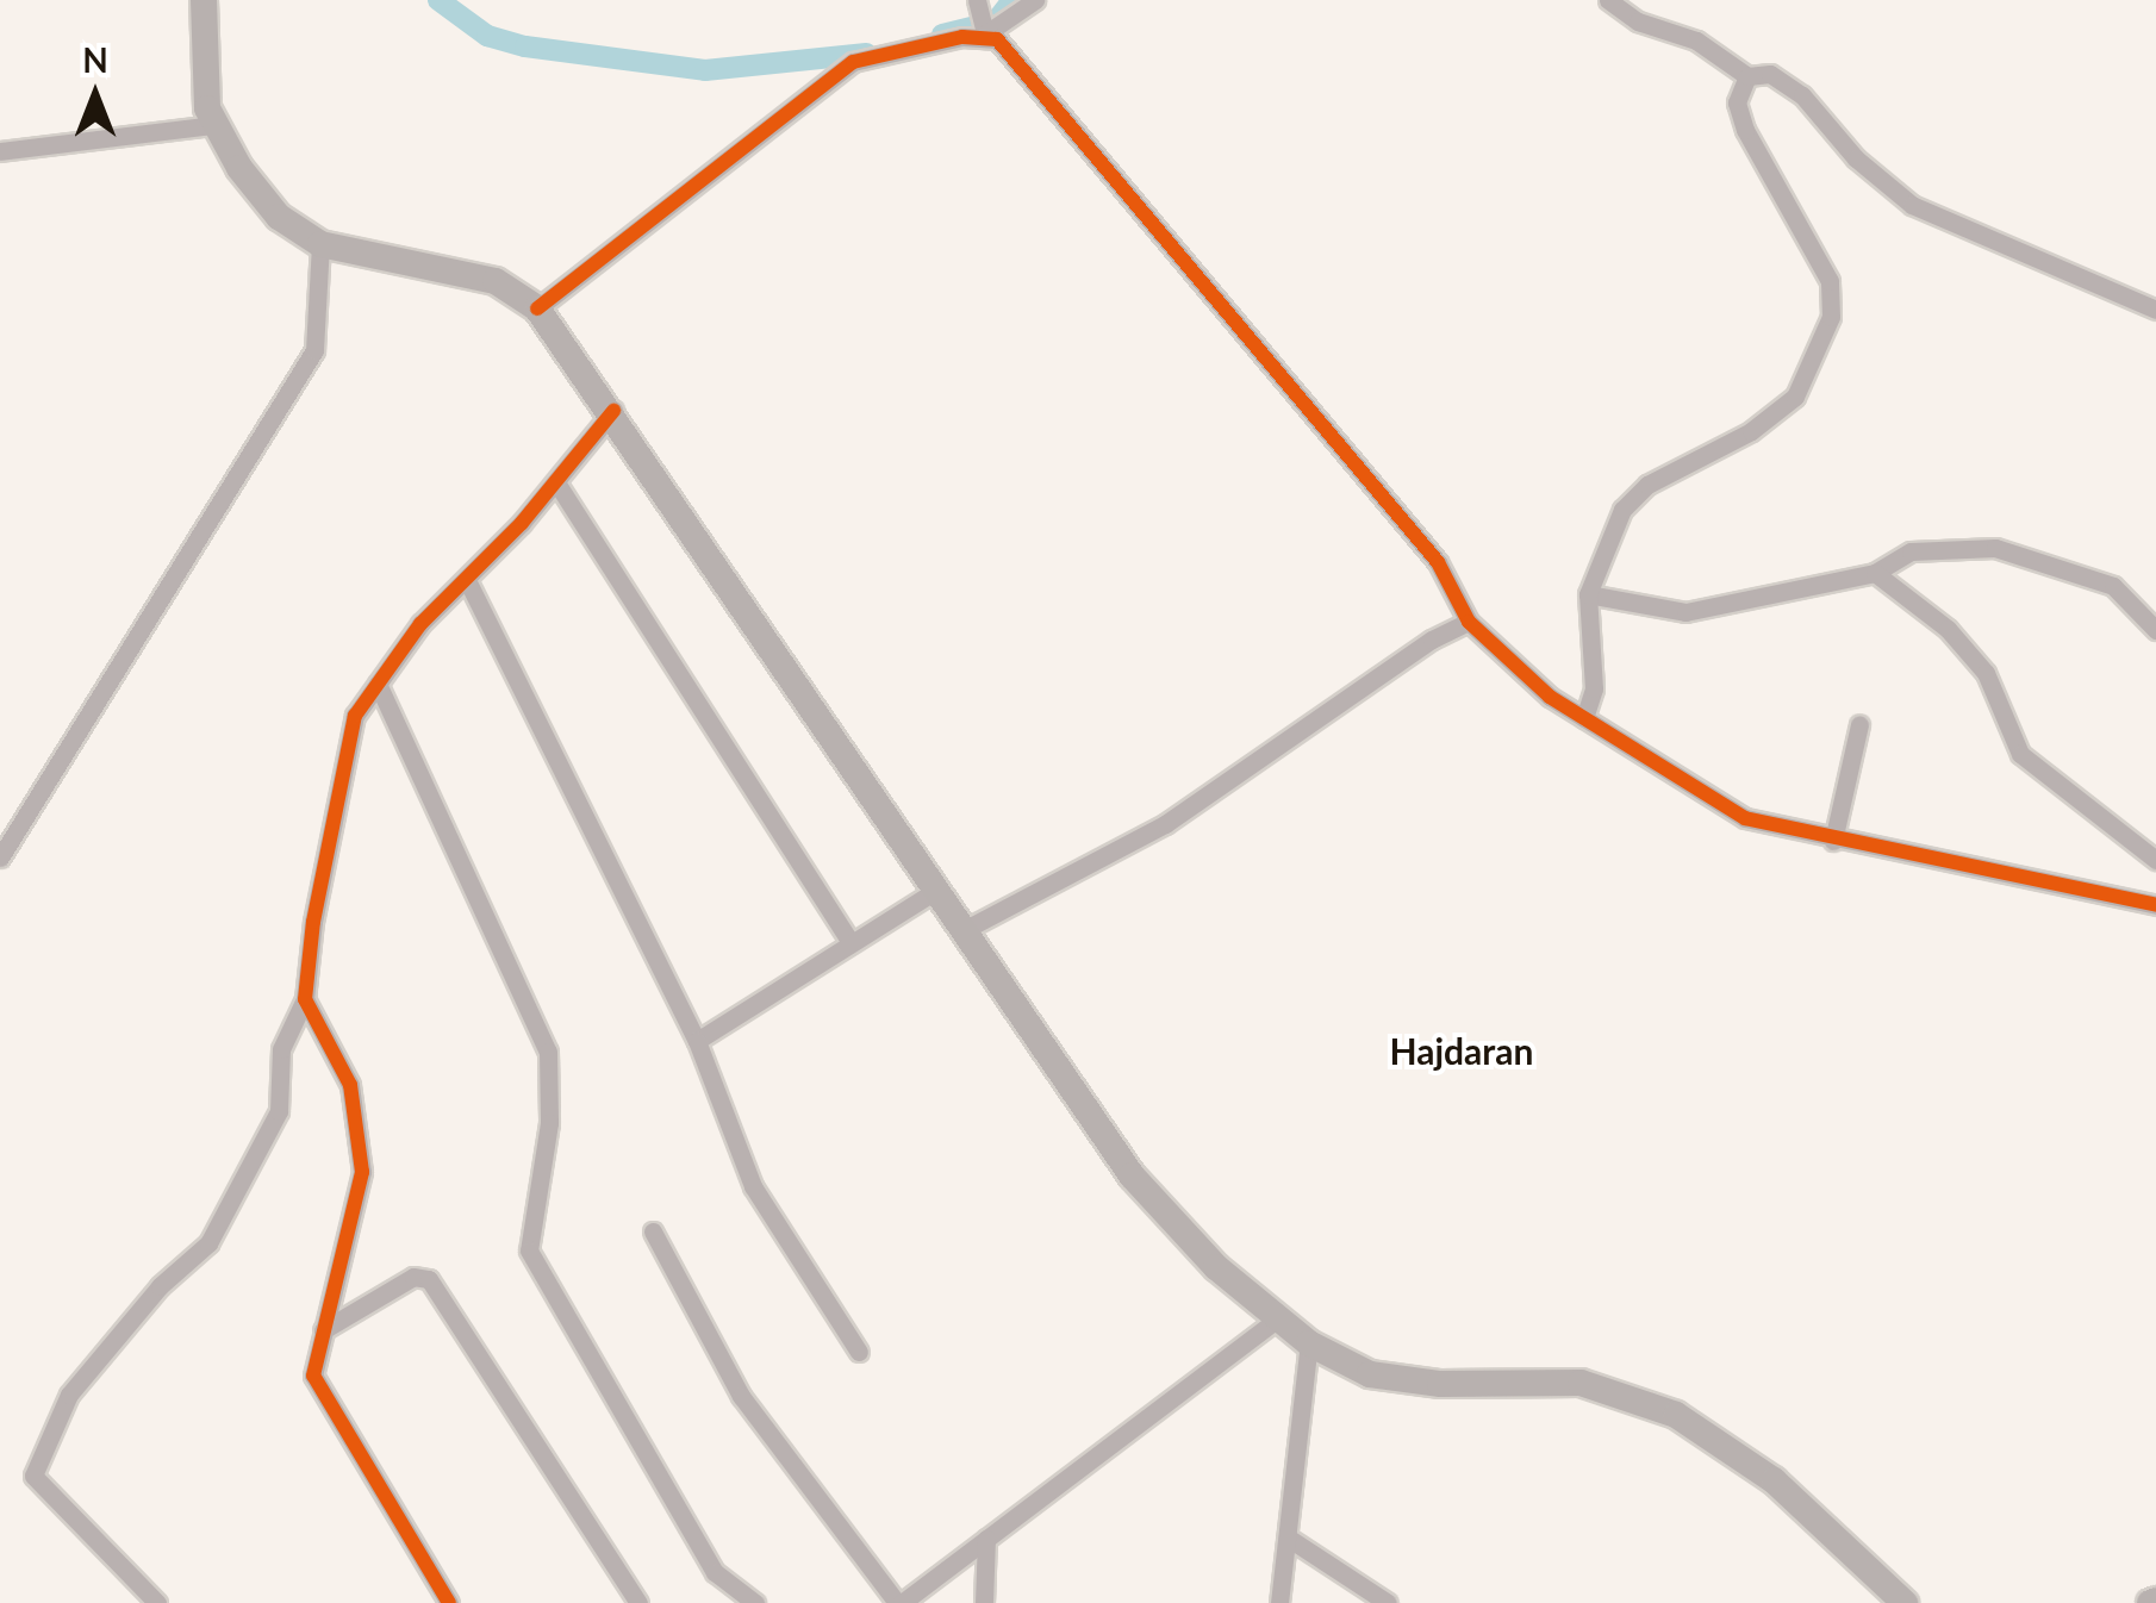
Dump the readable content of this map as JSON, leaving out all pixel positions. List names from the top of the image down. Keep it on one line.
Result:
{"districts":["Hajdaran"],"north":"top"}
